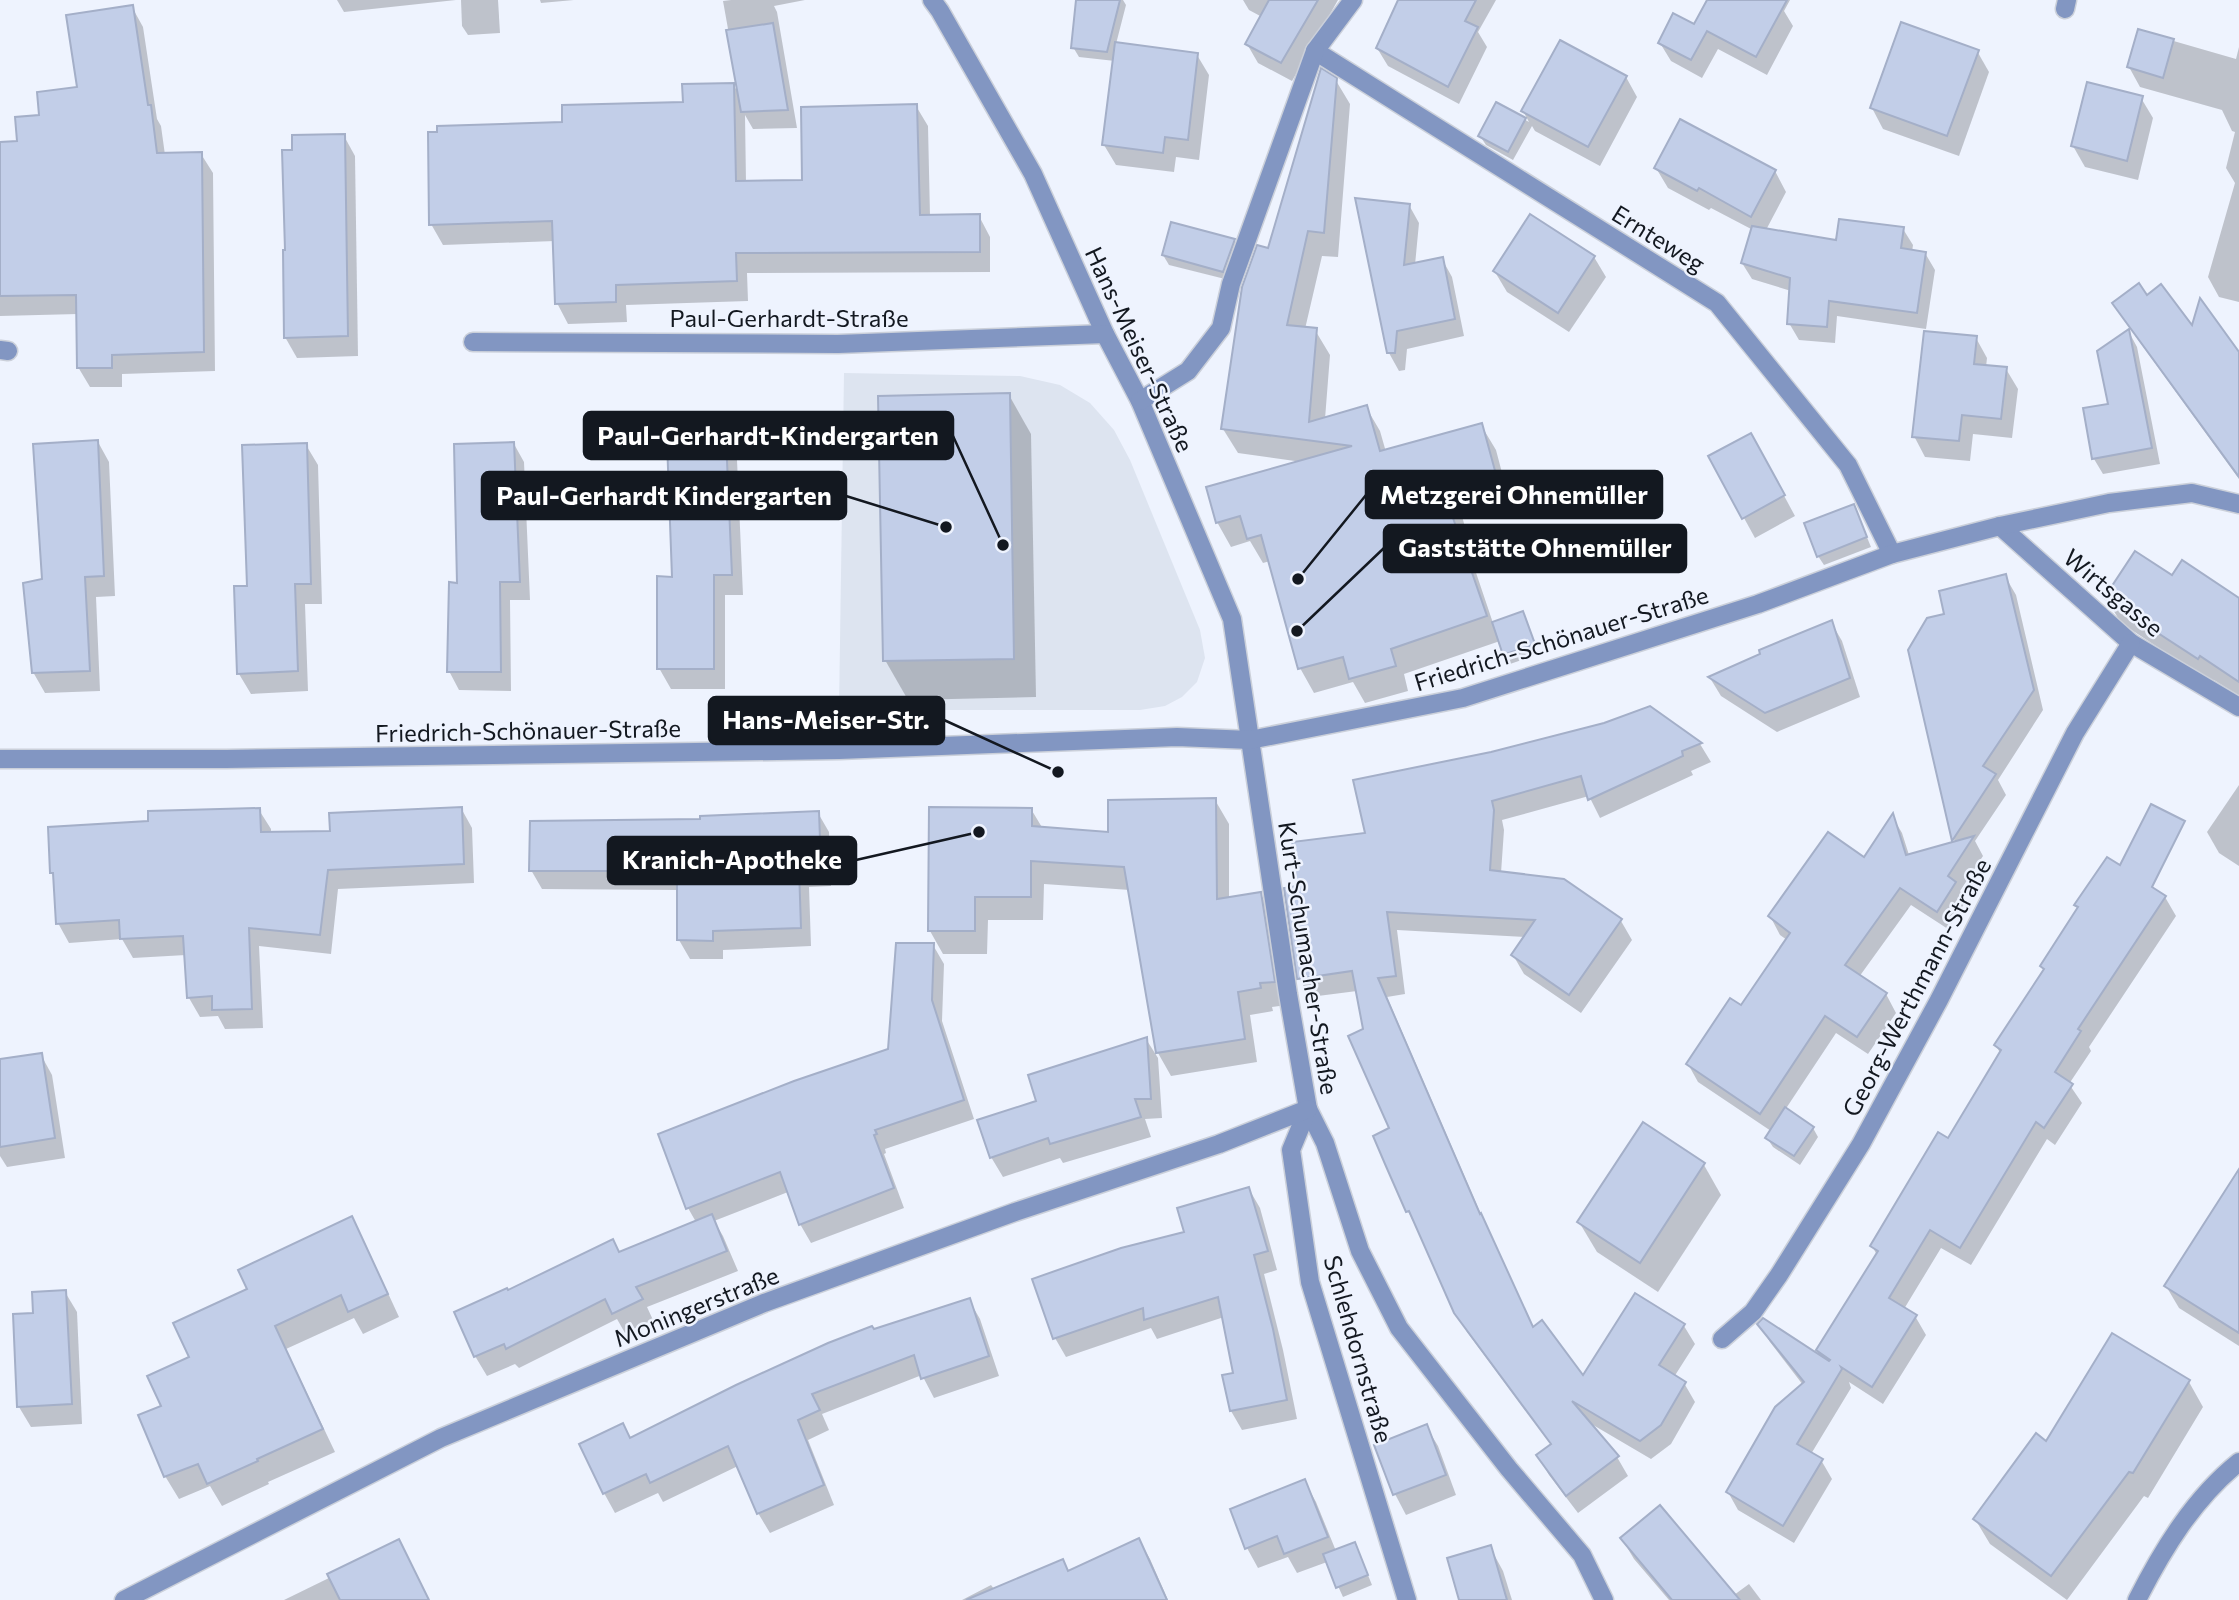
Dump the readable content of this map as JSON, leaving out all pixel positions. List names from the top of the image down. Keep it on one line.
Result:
{"streets":{"street":["Ernteweg","Paul-Gerhardt-Straße","Hans-Meiser-Straße","Wirtsgasse","Friedrich-Schönauer-Straße","Kurt-Schumacher-Straße","Georg-Werthmann-Straße","Moningerstraße","Schlehdornstraße"]},"crossings":[["Ernteweg","Friedrich-Schönauer-Straße"],["Paul-Gerhardt-Straße","Hans-Meiser-Straße"],["Hans-Meiser-Straße","Friedrich-Schönauer-Straße"],["Hans-Meiser-Straße","Kurt-Schumacher-Straße"],["Wirtsgasse","Friedrich-Schönauer-Straße"],["Wirtsgasse","Georg-Werthmann-Straße"],["Friedrich-Schönauer-Straße","Kurt-Schumacher-Straße"],["Kurt-Schumacher-Straße","Moningerstraße"],["Kurt-Schumacher-Straße","Schlehdornstraße"],["Moningerstraße","Schlehdornstraße"]],"places":["Paul-Gerhardt Kindergarten","Paul-Gerhardt-Kindergarten","Metzgerei Ohnemüller","Gaststätte Ohnemüller","Hans-Meiser-Str.","Kranich-Apotheke"]}
